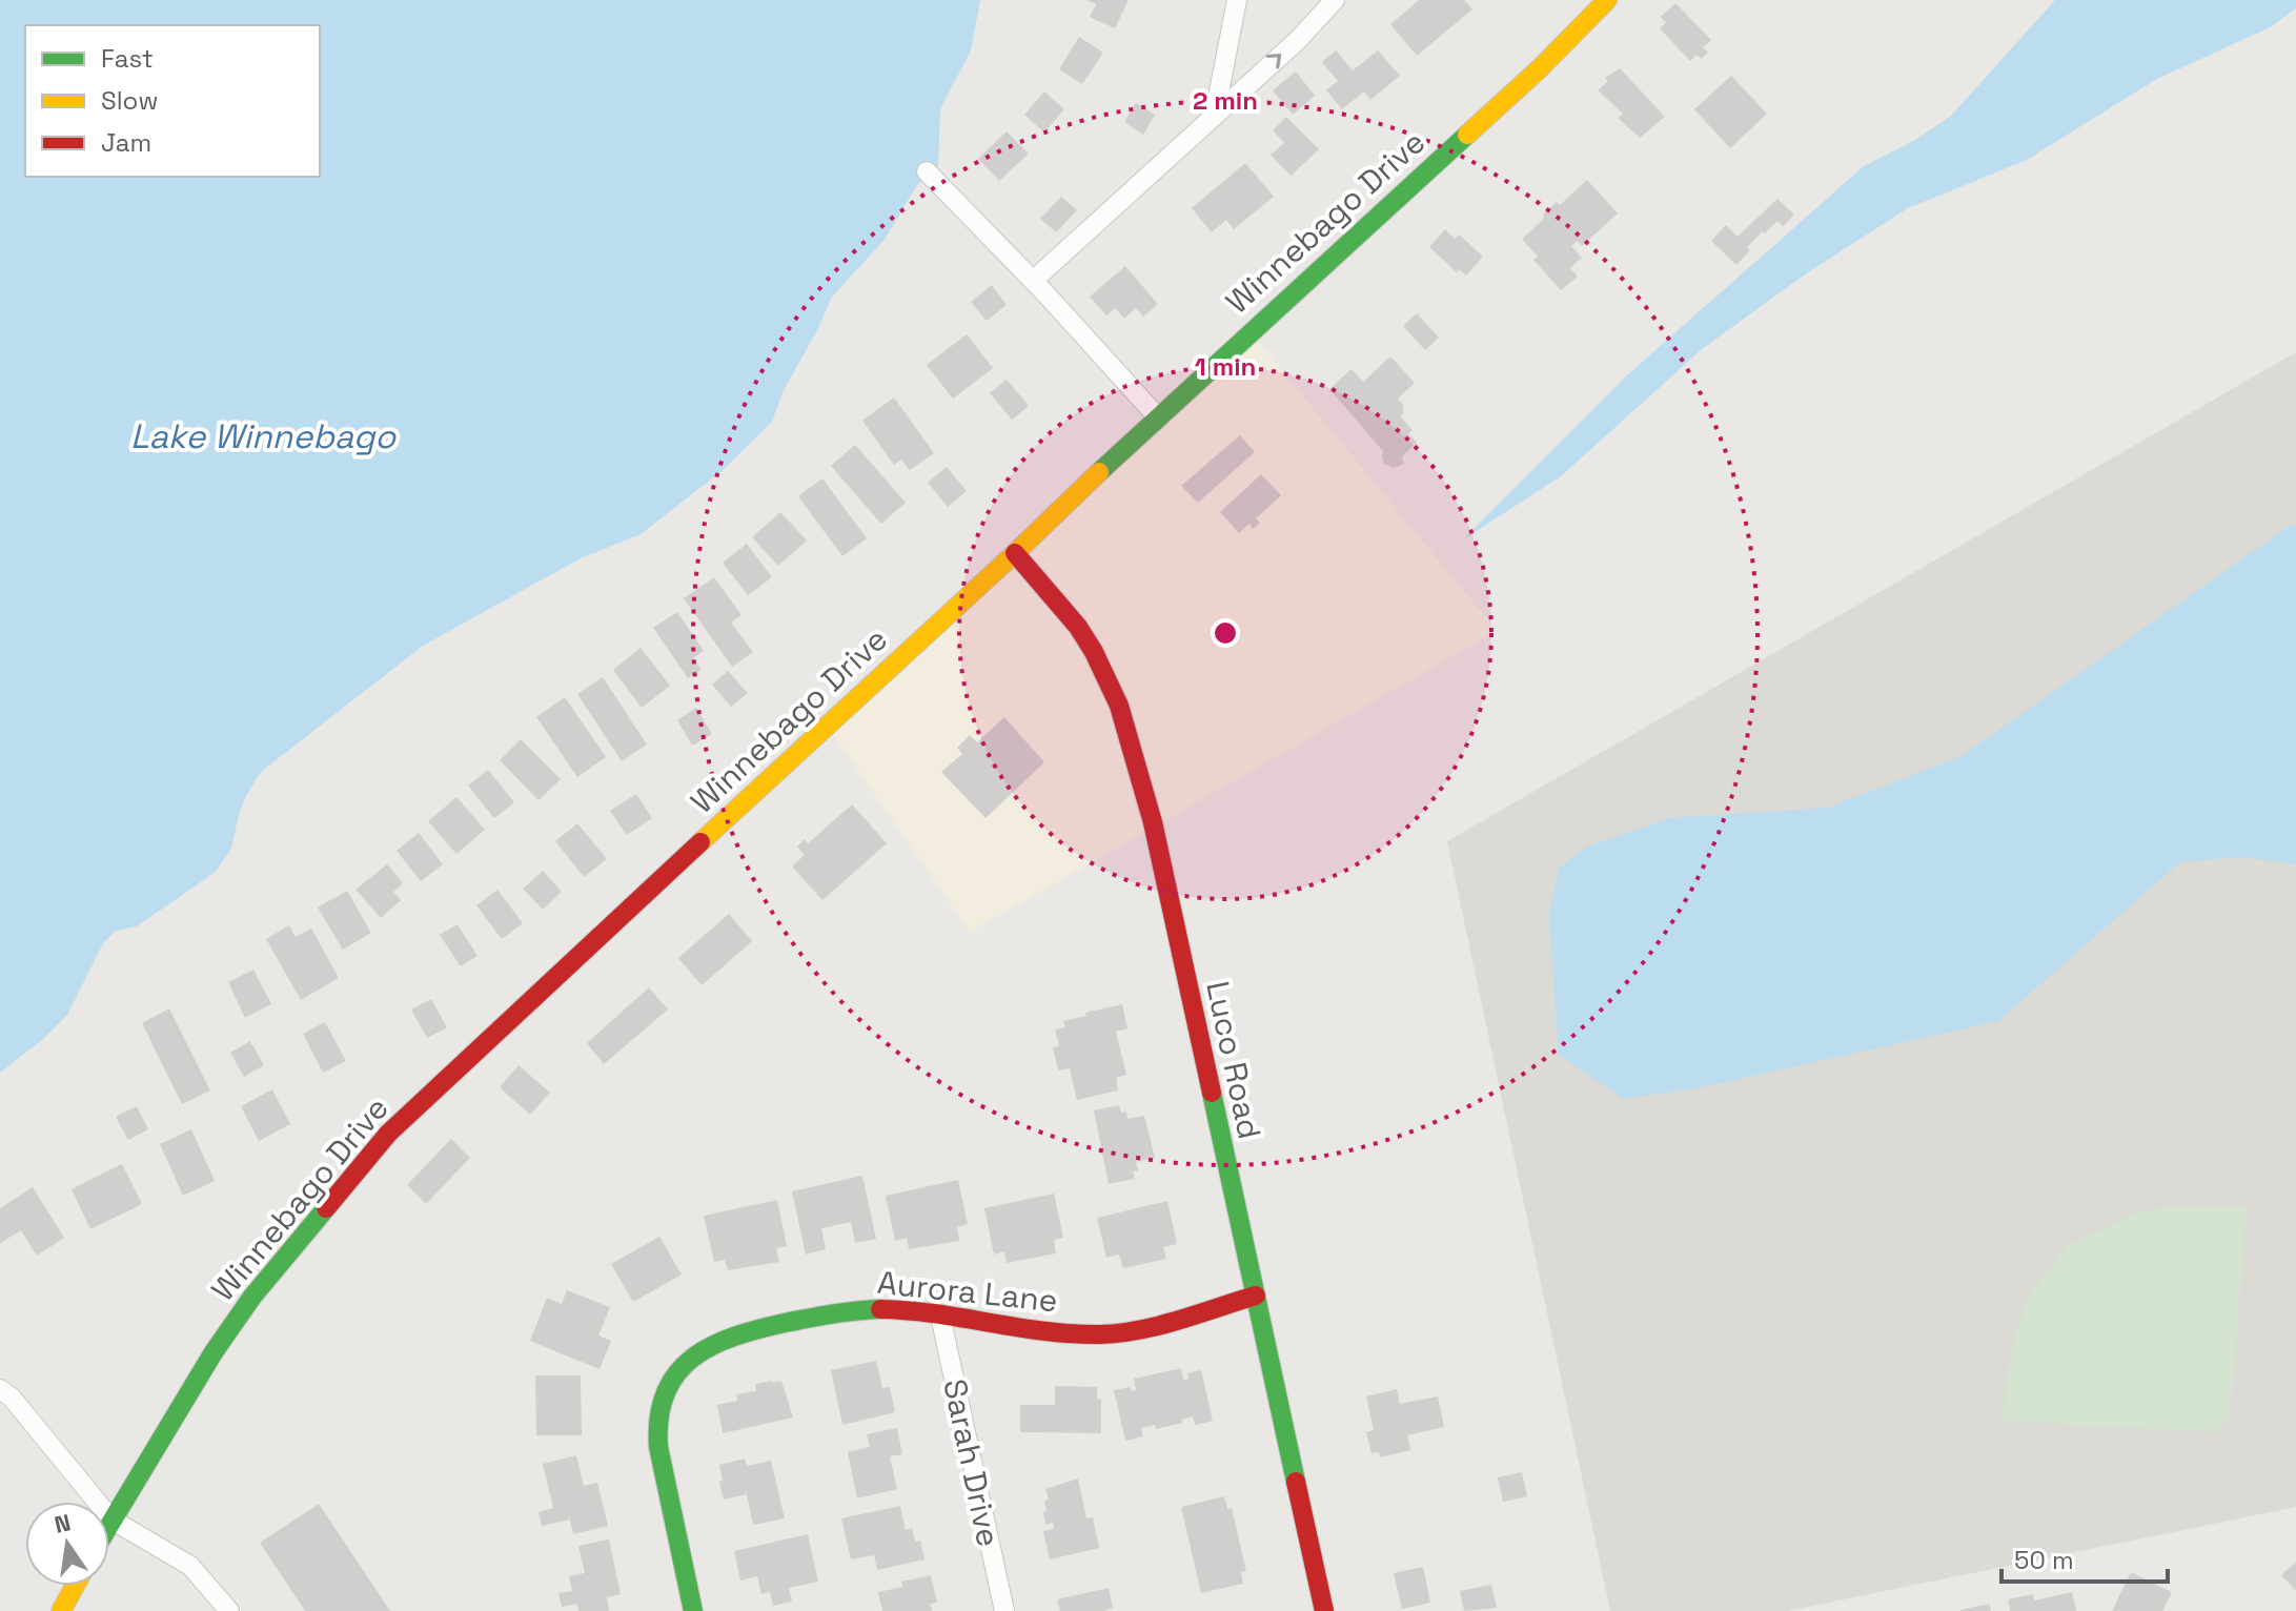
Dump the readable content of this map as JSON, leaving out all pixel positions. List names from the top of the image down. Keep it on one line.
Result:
{"streets":{"main road":["Winnebago Drive","Luco Road","Aurora Lane"],"street":["Sarah Drive"]},"crossings":[["Winnebago Drive","Luco Road"],["Luco Road","Aurora Lane"],["Aurora Lane","Sarah Drive"]],"water":["Lake Winnebago"],"legend":["Fast","Slow","Jam"],"scale_bar":"50 m","north":"top","rings":["2 min","1 min"]}
